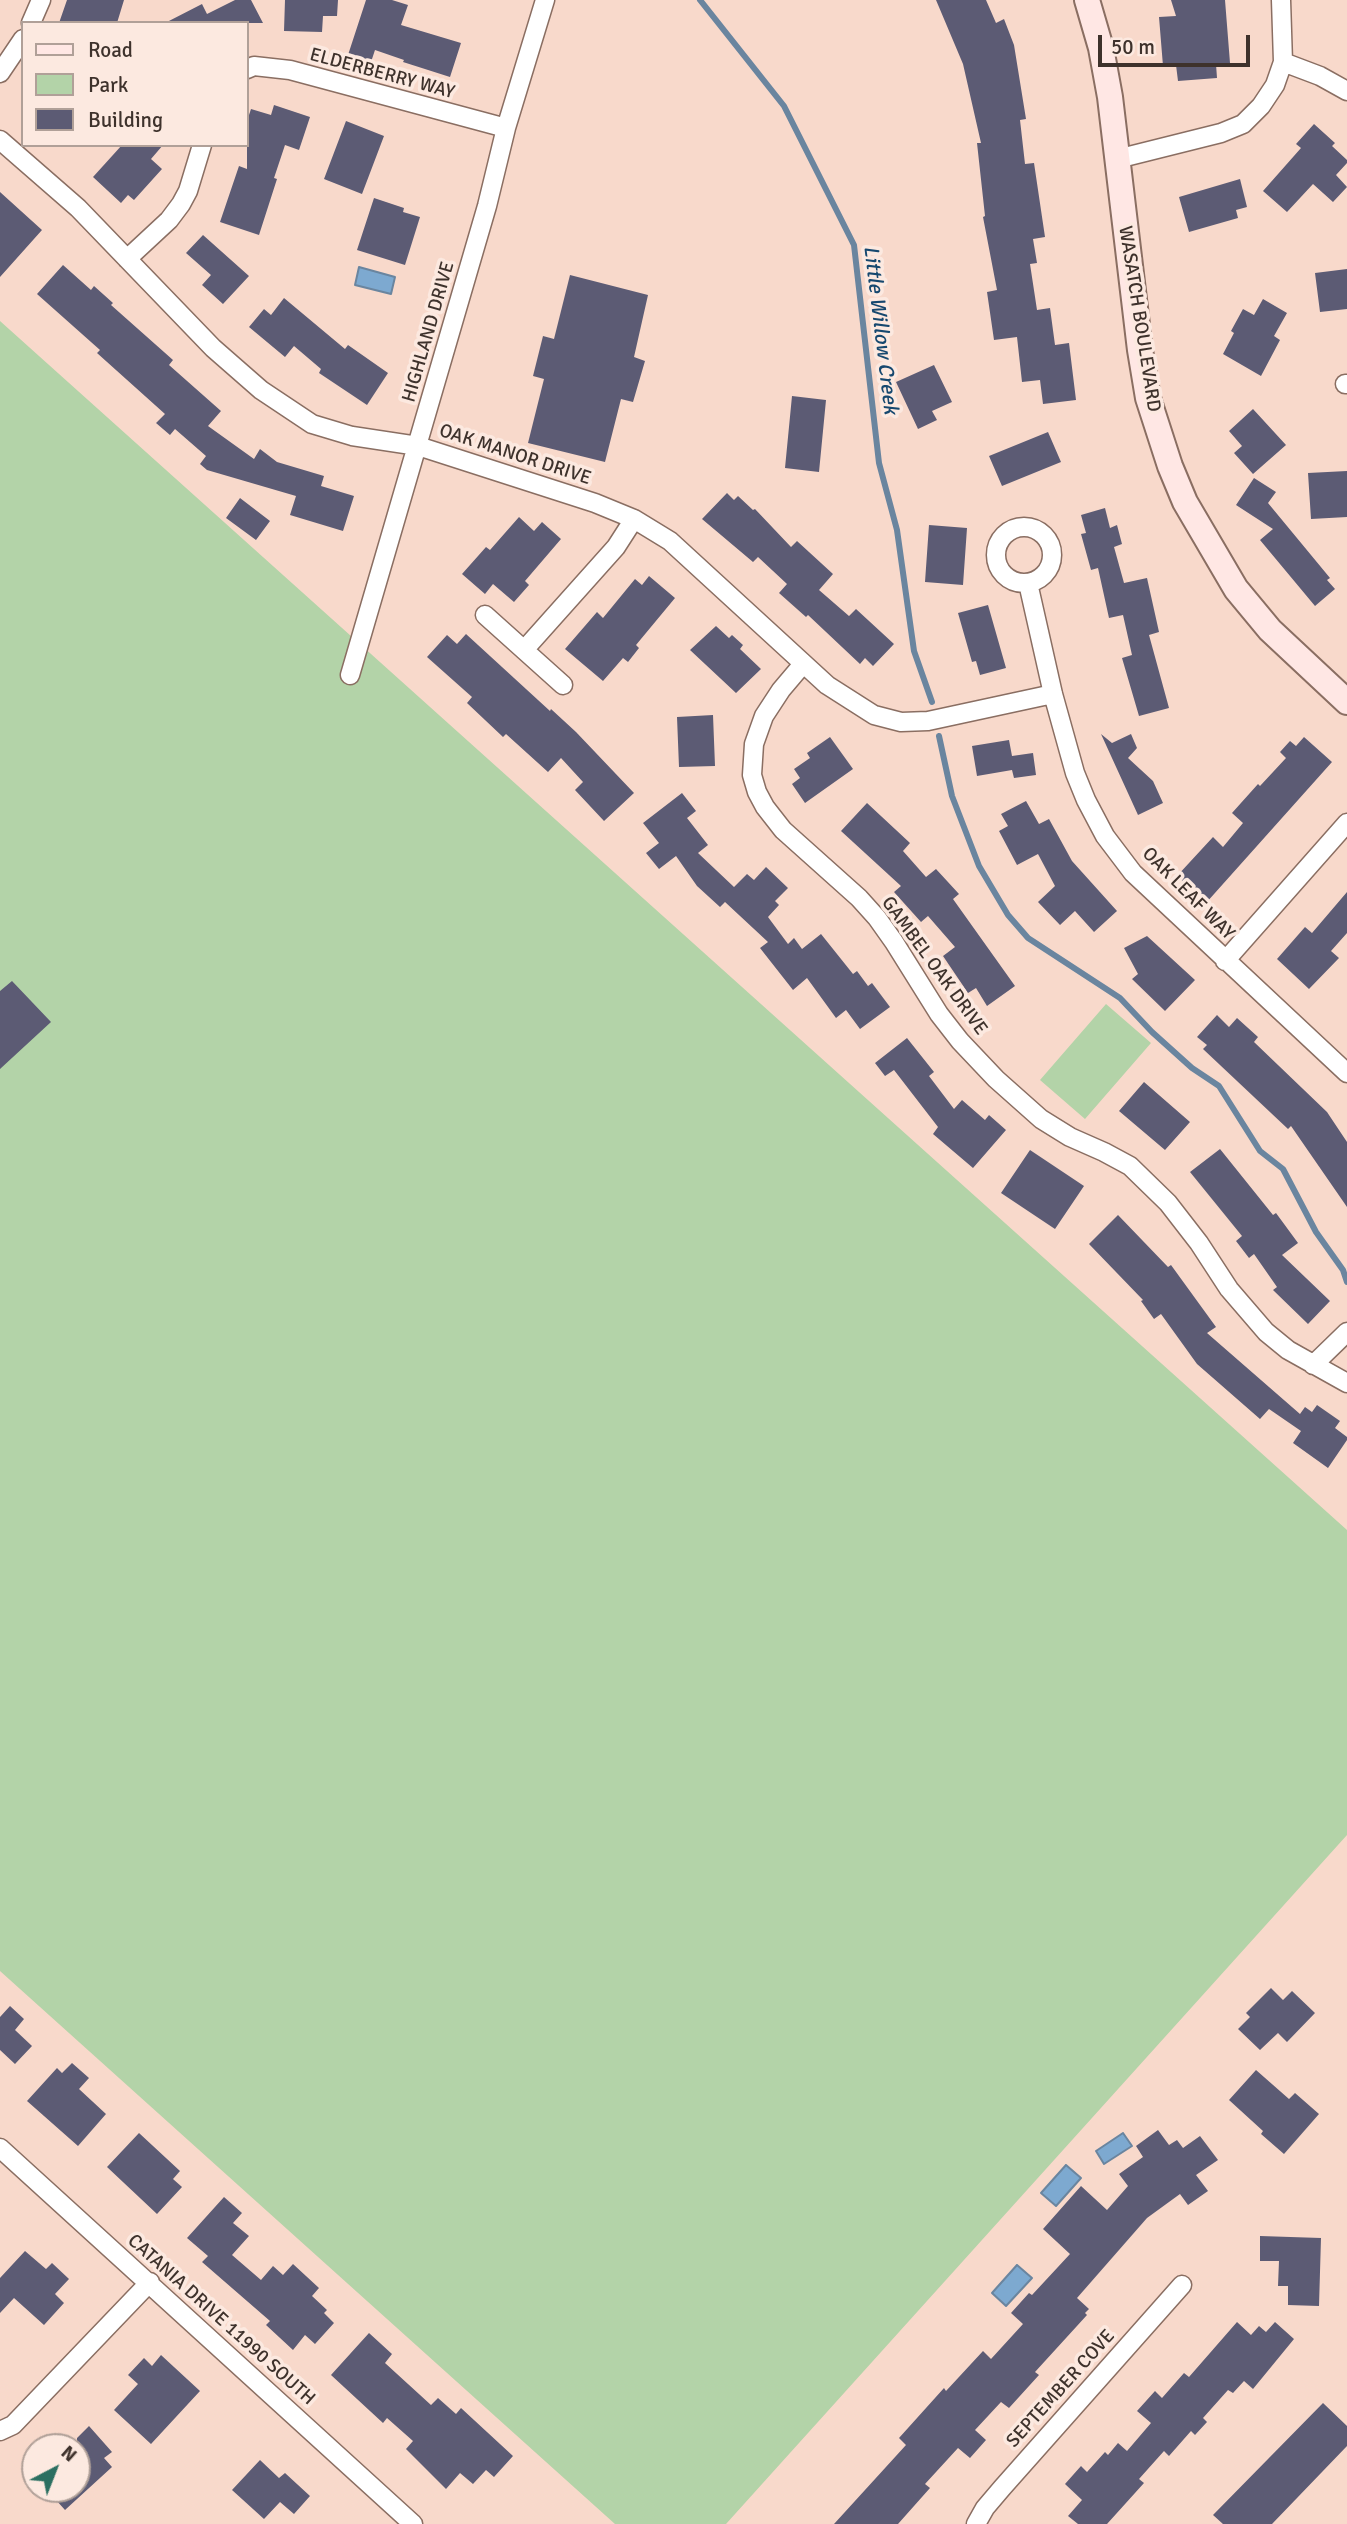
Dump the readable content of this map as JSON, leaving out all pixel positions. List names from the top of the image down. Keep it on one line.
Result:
{"streets":{"main road":["WASATCH BOULEVARD"],"street":["ELDERBERRY WAY","HIGHLAND DRIVE","OAK MANOR DRIVE","OAK LEAF WAY","GAMBEL OAK DRIVE","CATANIA DRIVE 11990 SOUTH","SEPTEMBER COVE"]},"crossings":[["ELDERBERRY WAY","HIGHLAND DRIVE"],["HIGHLAND DRIVE","OAK MANOR DRIVE"],["OAK MANOR DRIVE","OAK LEAF WAY"],["OAK MANOR DRIVE","GAMBEL OAK DRIVE"]],"water":["Little Willow Creek"],"legend":["Road","Park","Building"],"scale_bar":"50 m","north":"top right"}
